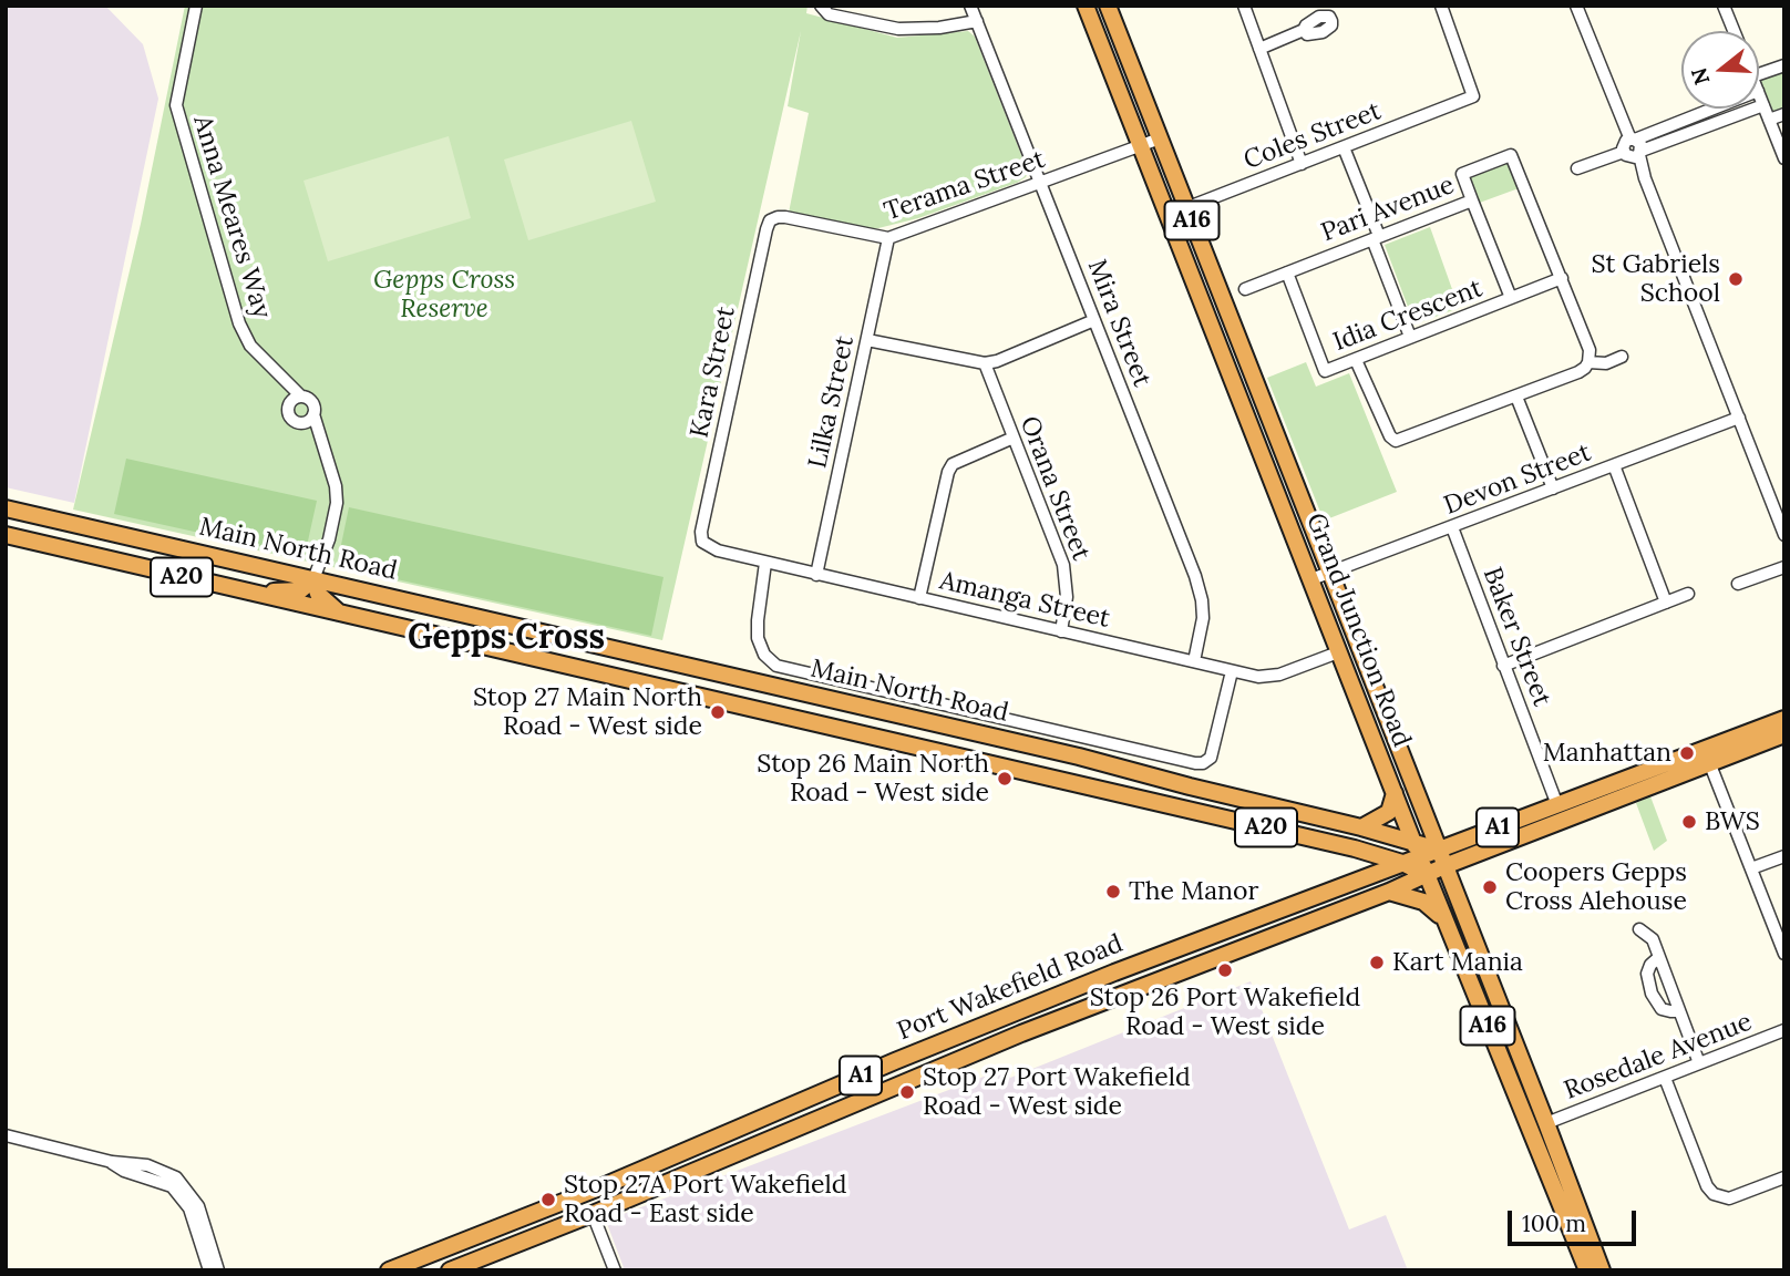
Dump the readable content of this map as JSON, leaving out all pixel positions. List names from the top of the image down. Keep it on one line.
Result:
{"streets":{"highway":["A16","Main North Road","A20","Grand Junction Road","A1","Port Wakefield Road"],"street":["Coles Street","Terama Street","Pari Avenue","Anna Meares Way","Idia Crescent","Mira Street","Kara Street","Lilka Street","Devon Street","Orana Street","Amanga Street","Baker Street","Rosedale Avenue"]},"crossings":[["Coles Street","Grand Junction Road"],["Terama Street","Mira Street"],["Terama Street","Kara Street"],["Terama Street","Lilka Street"],["Terama Street","Grand Junction Road"],["Pari Avenue","Idia Crescent"],["Mira Street","Amanga Street"],["Kara Street","Amanga Street"],["Lilka Street","Amanga Street"],["Devon Street","Grand Junction Road"],["Devon Street","Baker Street"],["Orana Street","Amanga Street"],["Main North Road","Grand Junction Road"],["Main North Road","A1"],["Main North Road","Port Wakefield Road"],["Amanga Street","Grand Junction Road"],["Grand Junction Road","A1"],["Grand Junction Road","Port Wakefield Road"],["Grand Junction Road","Rosedale Avenue"],["Baker Street","A1"],["A1","Port Wakefield Road"]],"districts":["Gepps Cross"],"parks":["Gepps Cross Reserve"],"places":["St Gabriels School","Stop 27 Main North Road - West side","Manhattan","Stop 26 Main North Road - West side","BWS","Coopers Gepps Cross Alehouse","The Manor","Kart Mania","Stop 26 Port Wakefield Road - West side","Stop 27 Port Wakefield Road - West side","Stop 27A Port Wakefield Road - East side"],"scale_bar":"100 m","north":"left"}
